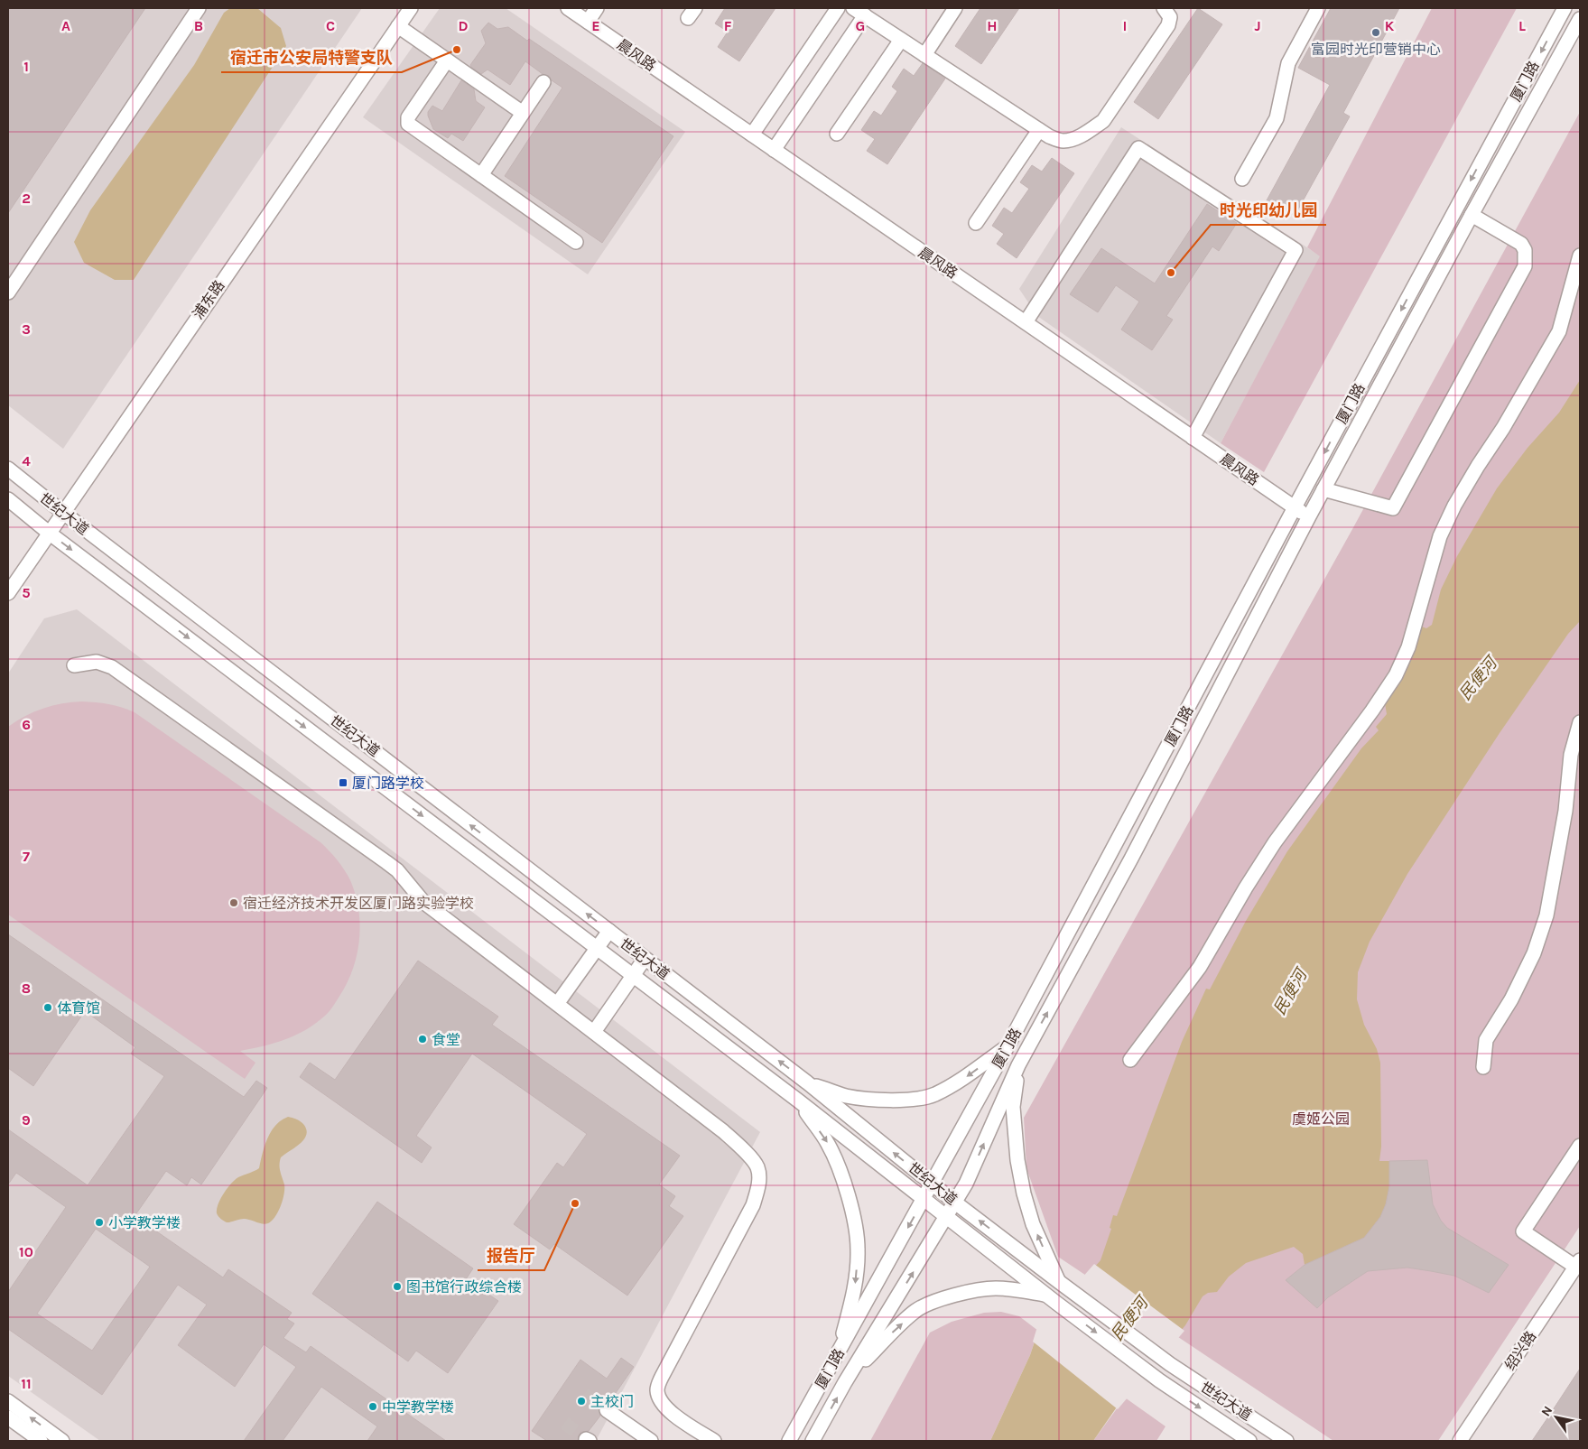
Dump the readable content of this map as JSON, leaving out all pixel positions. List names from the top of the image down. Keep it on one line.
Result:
{"streets":{"street":["晨风路","厦门路","浦东路","世纪大道","绍兴路"]},"crossings":[["晨风路","厦门路"],["厦门路","世纪大道"],["浦东路","世纪大道"]],"water":["民便河"],"parks":["虞姬公园"],"places":{"other":["富园时光印营销中心","宿迁市公安局特警支队","时光印幼儿园","宿迁经济技术开发区厦门路实验学校","体育馆","食堂","报告厅","小学教学楼","图书馆行政综合楼","主校门","中学教学楼"],"transit":["厦门路学校"]},"north":"top left","grid":{"columns":["A","B","C","D","E","F","G","H","I","J","K","L"],"rows":["1","2","3","4","5","6","7","8","9","10","11"]}}
